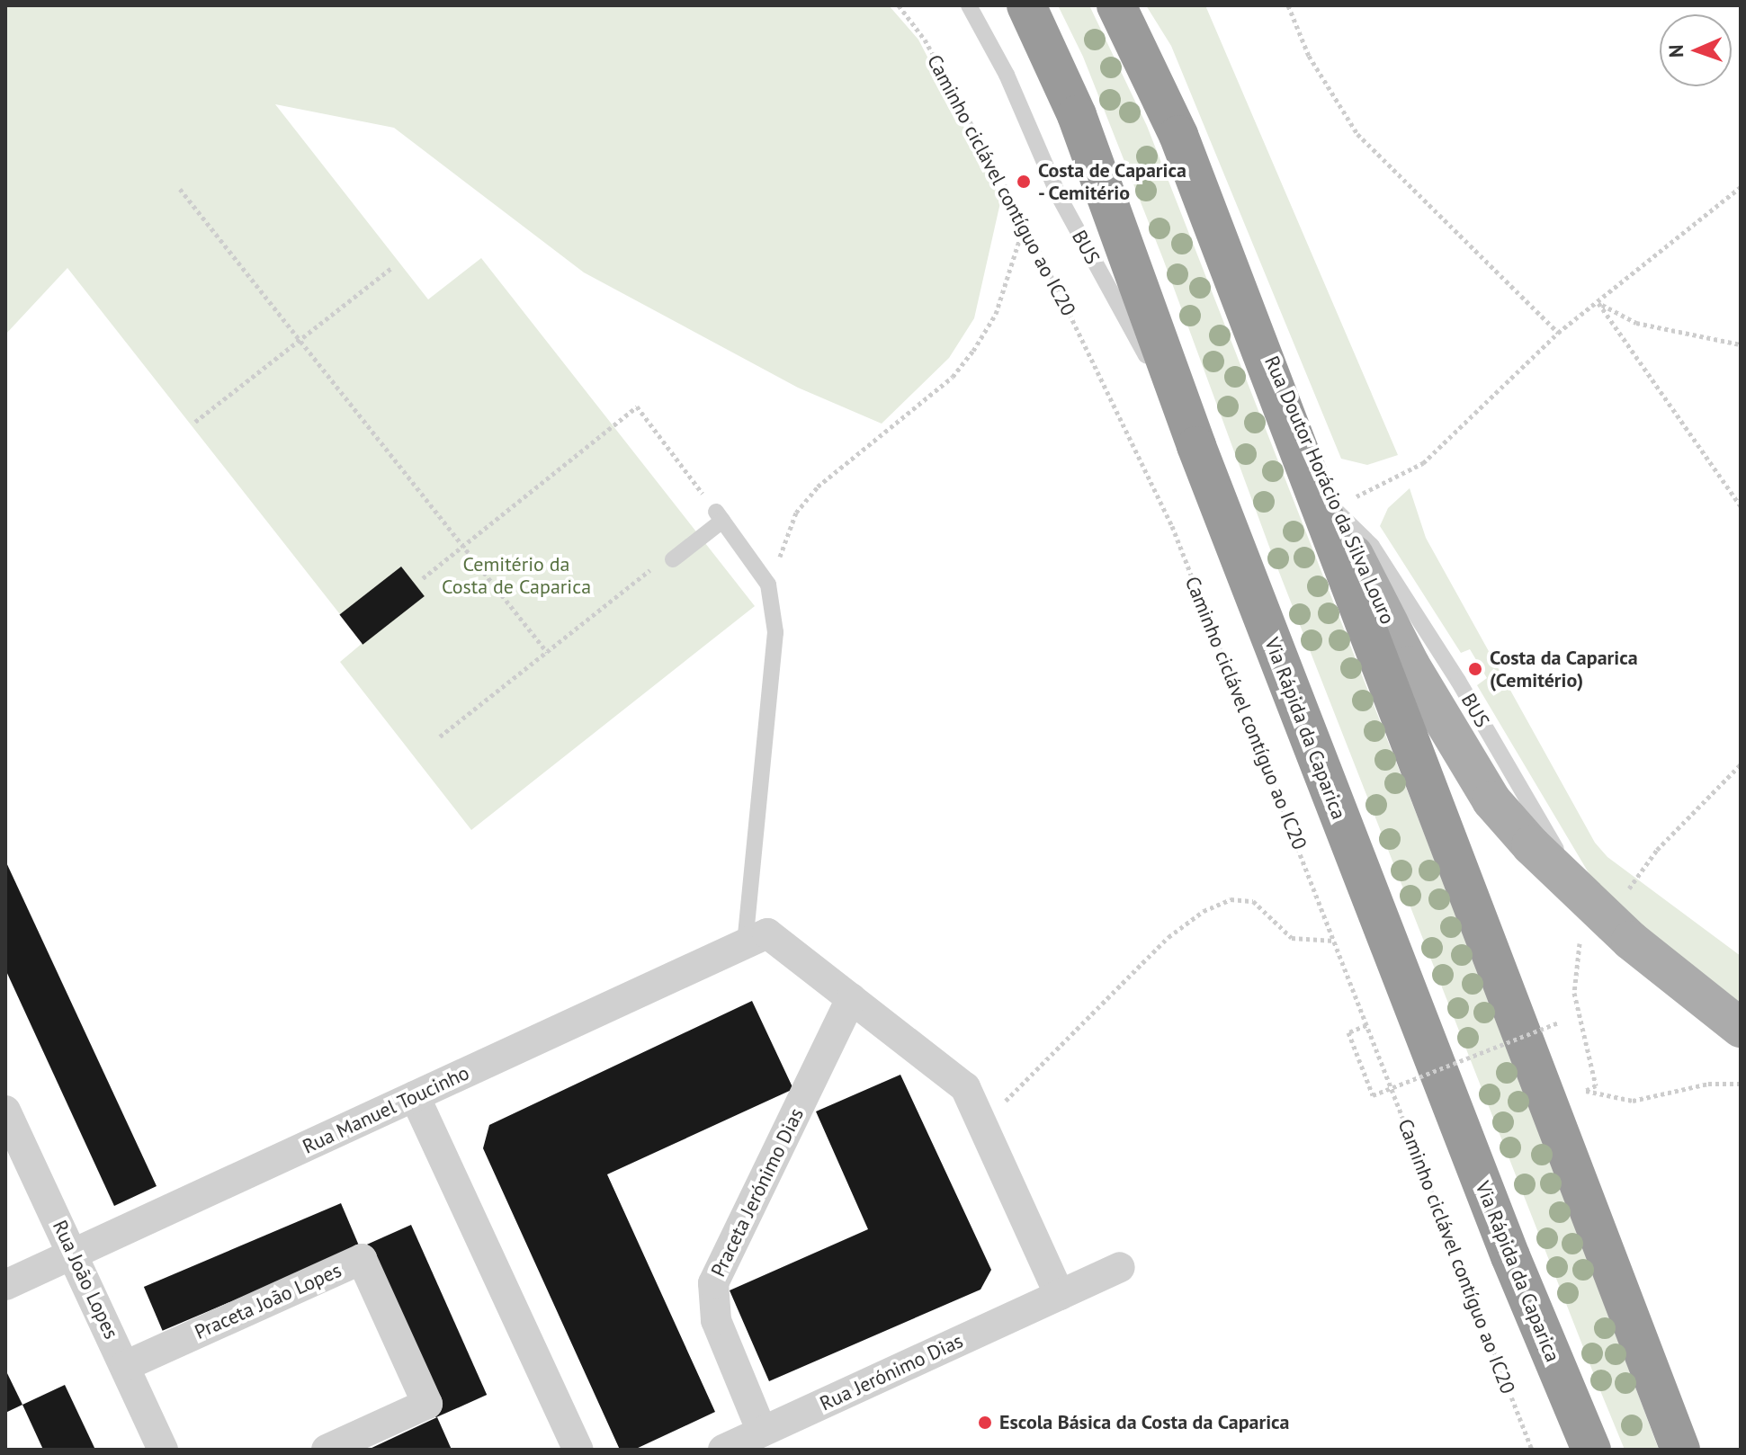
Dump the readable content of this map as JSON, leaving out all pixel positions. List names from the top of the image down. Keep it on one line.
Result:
{"streets":{"highway":["Via Rápida da Caparica"],"main road":["Rua Doutor Horácio da Silva Louro"],"street":["Rua Manuel Toucinho","Praceta Jerónimo Dias","Rua João Lopes","Praceta João Lopes","Rua Jerónimo Dias"],"lane":["BUS"],"path":["Caminho ciclável contíguo ao IC20"]},"crossings":[["BUS","Rua Doutor Horácio da Silva Louro"],["BUS","Via Rápida da Caparica"],["Rua Manuel Toucinho","Rua João Lopes"],["Praceta Jerónimo Dias","Rua Jerónimo Dias"],["Rua João Lopes","Praceta João Lopes"]],"parks":["Cemitério da Costa de Caparica"],"places":["Costa de Caparica - Cemitério","Costa da Caparica (Cemitério)","Escola Básica da Costa da Caparica"],"north":"left"}
